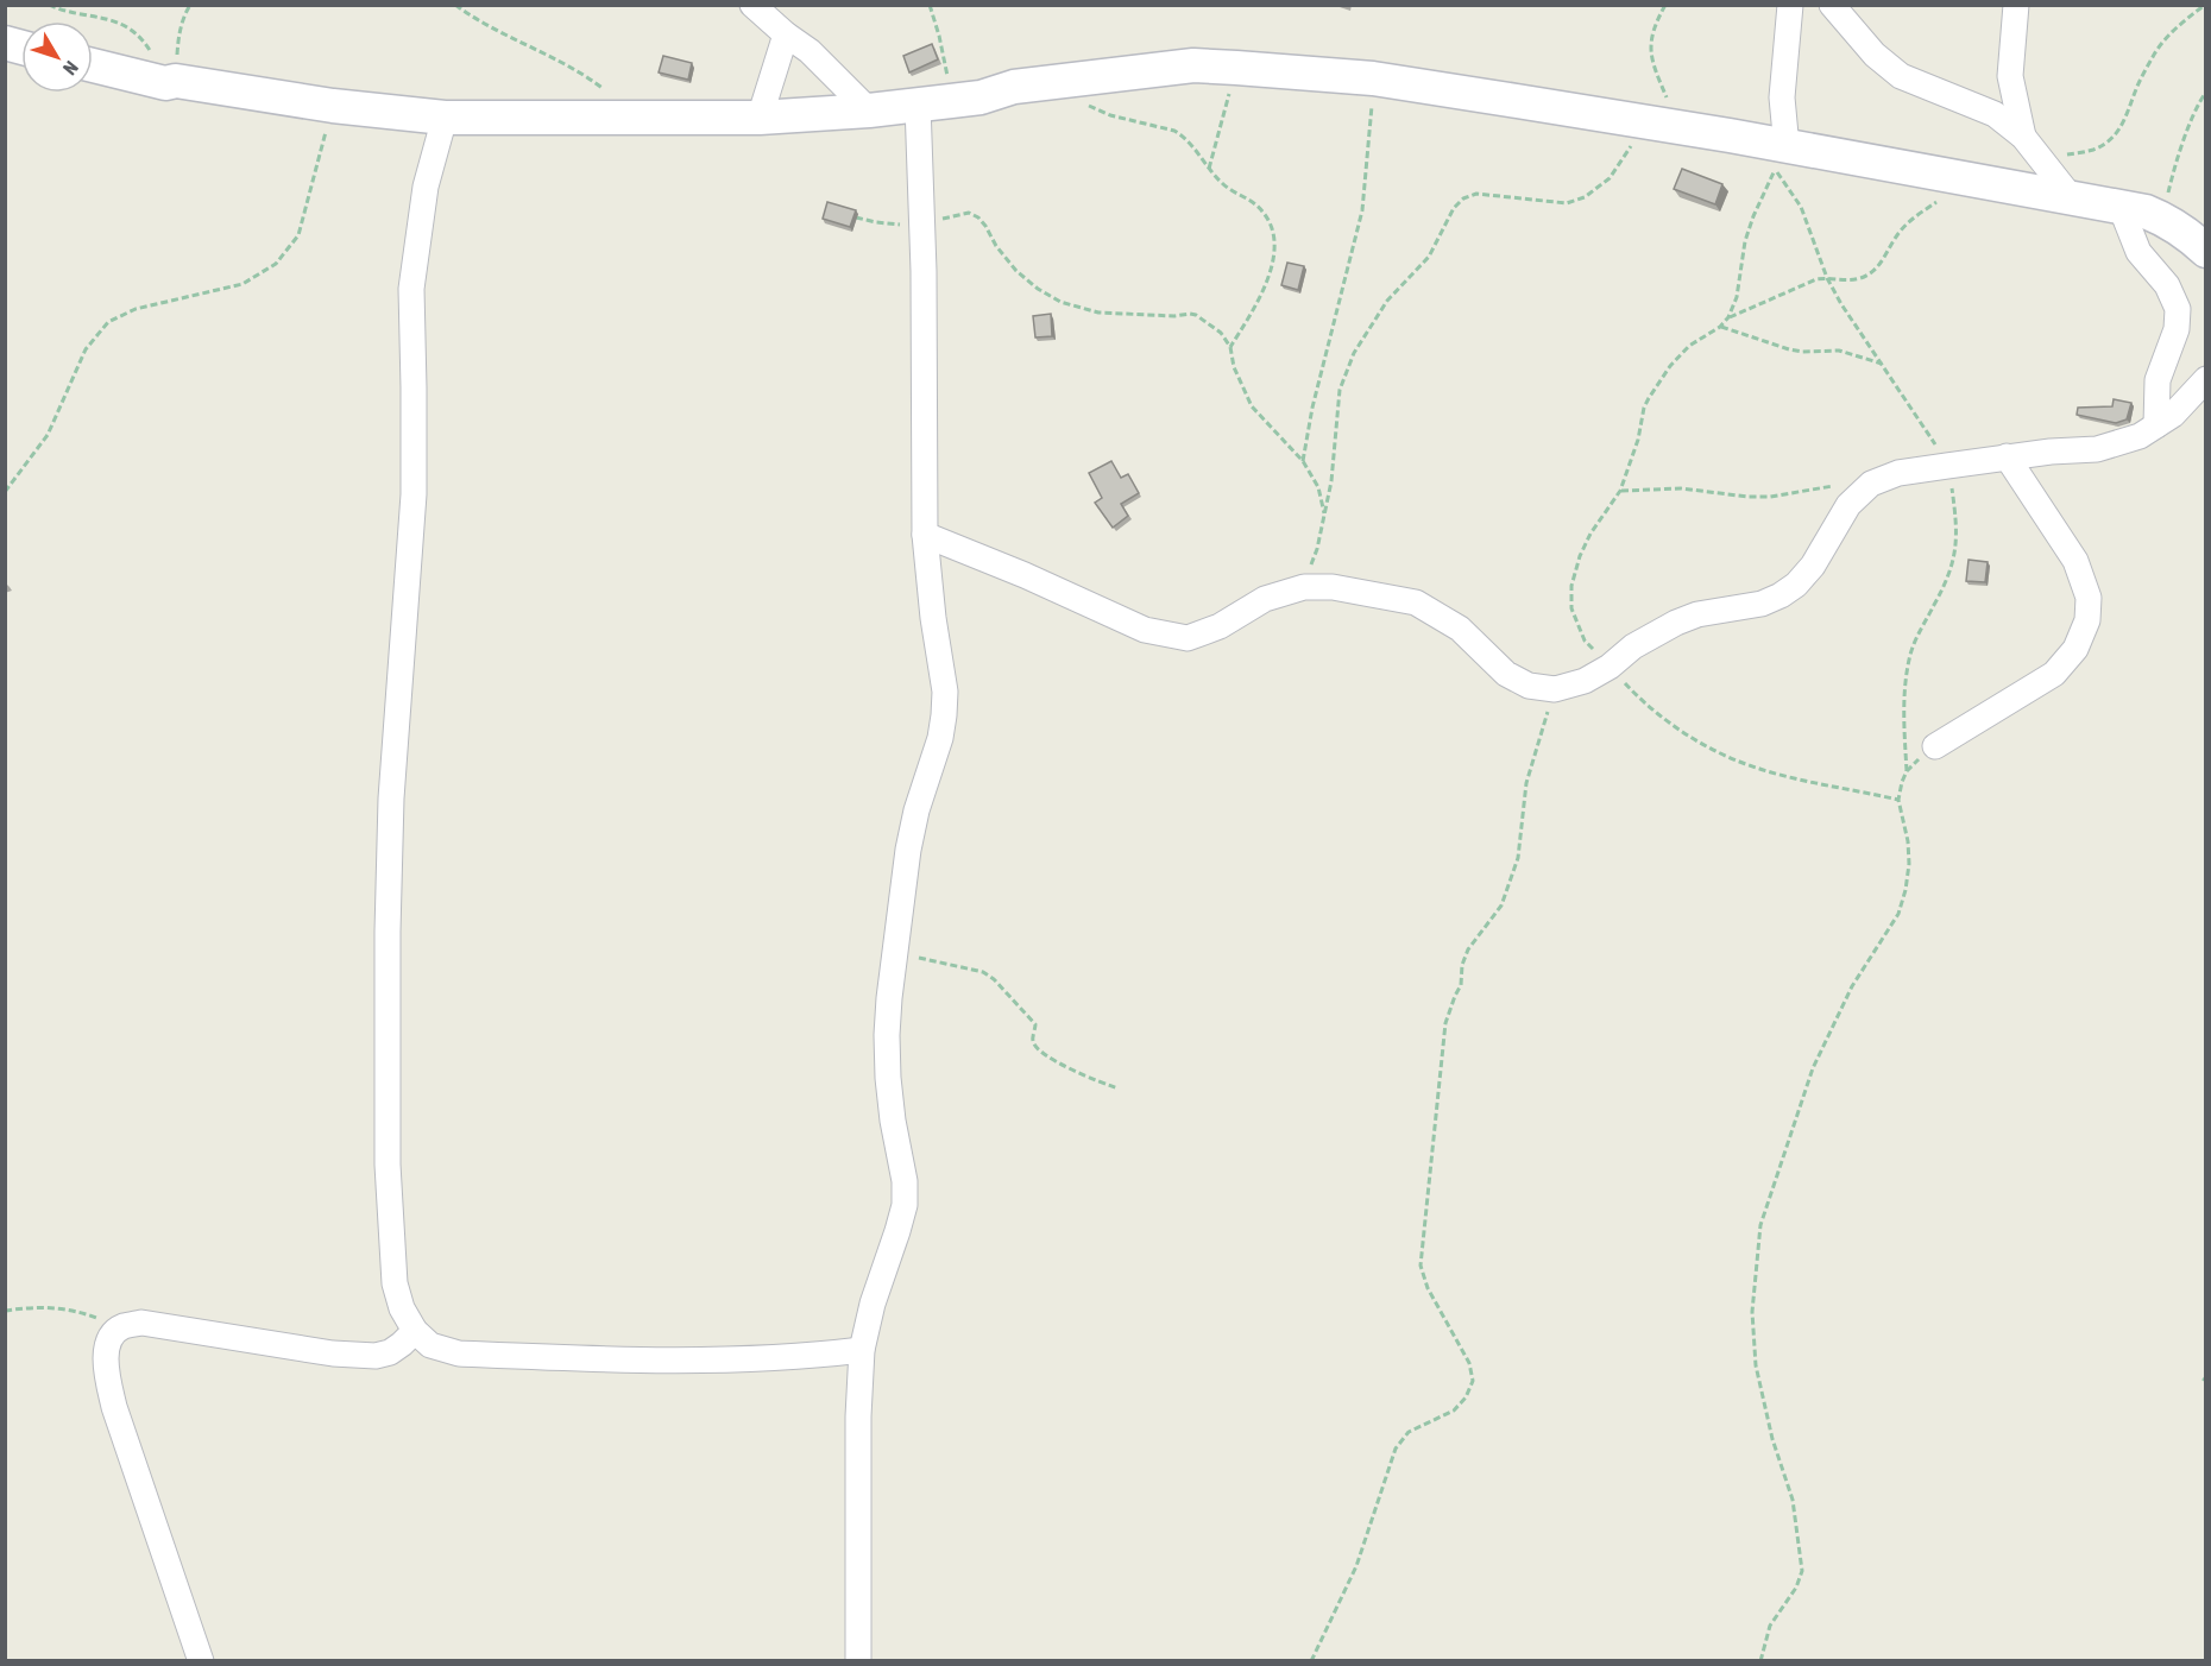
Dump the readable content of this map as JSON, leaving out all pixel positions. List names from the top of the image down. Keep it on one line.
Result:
{"north":"bottom right"}
